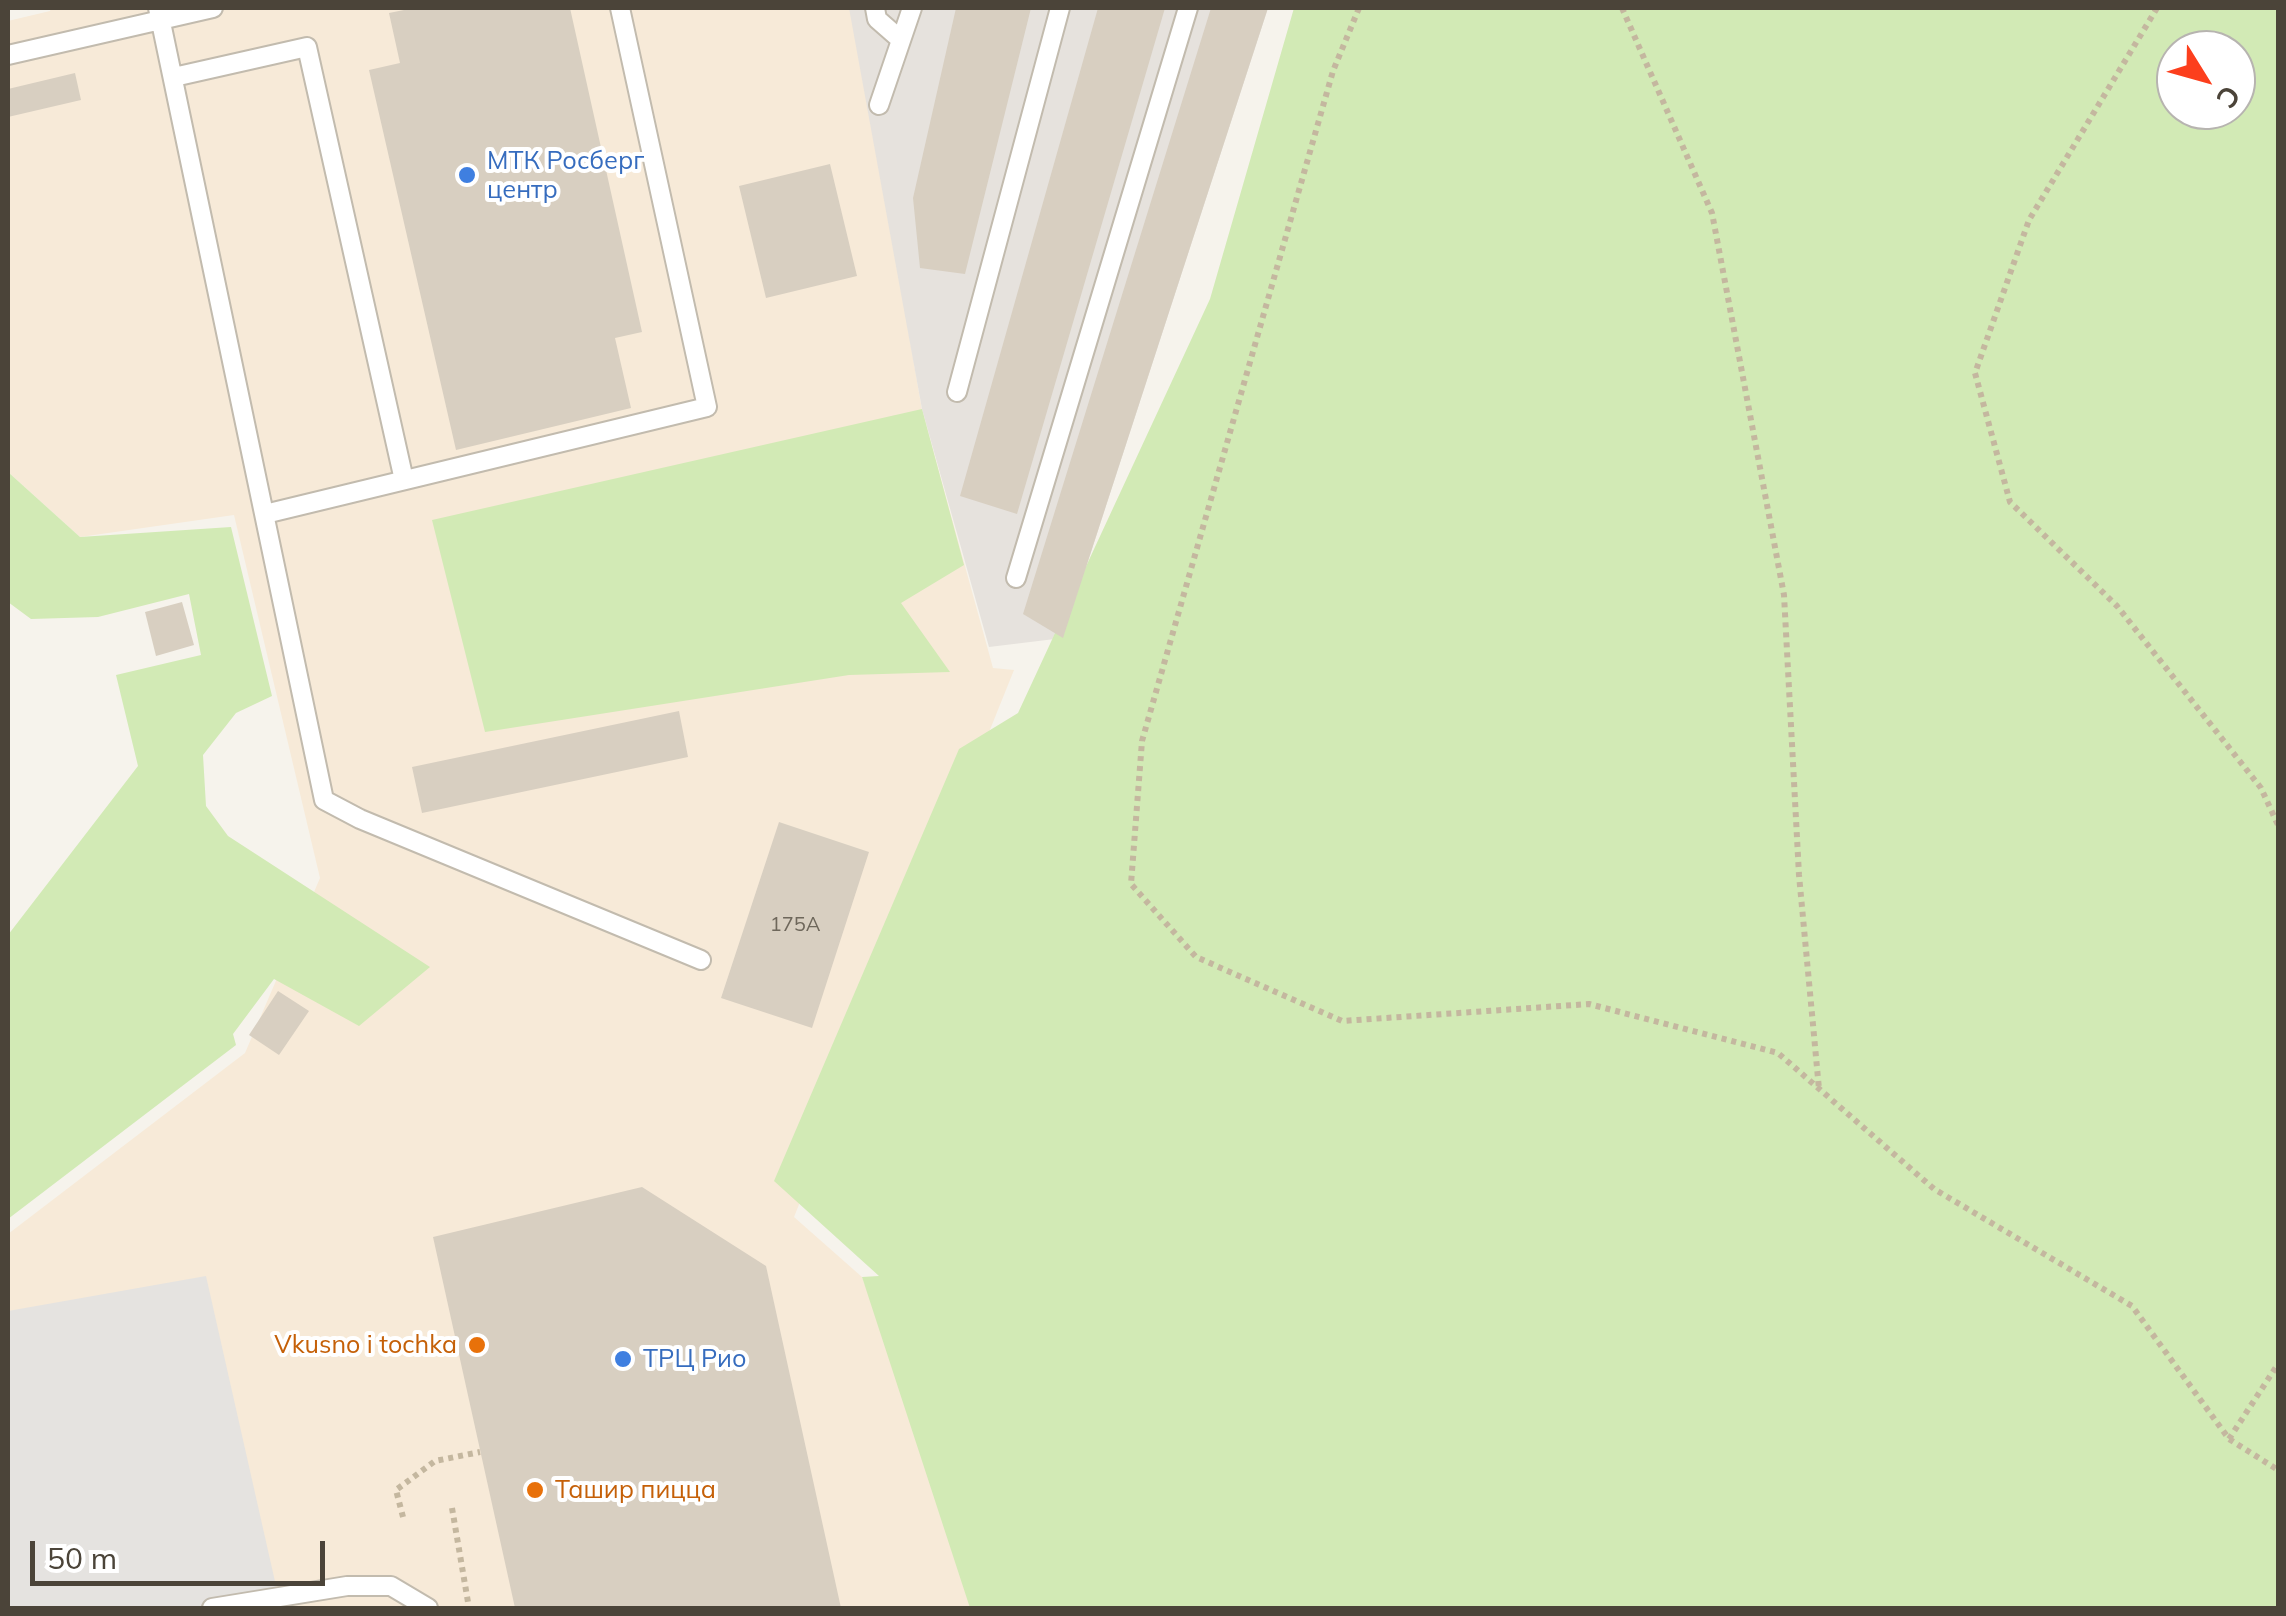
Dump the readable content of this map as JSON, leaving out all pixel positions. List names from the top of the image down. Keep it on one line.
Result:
{"places":["МТК Росберг центр","Vkusno i tochka","ТРЦ Рио","Ташир пицца"],"house_numbers":["175А"],"scale_bar":"50 m","north":"bottom right"}
